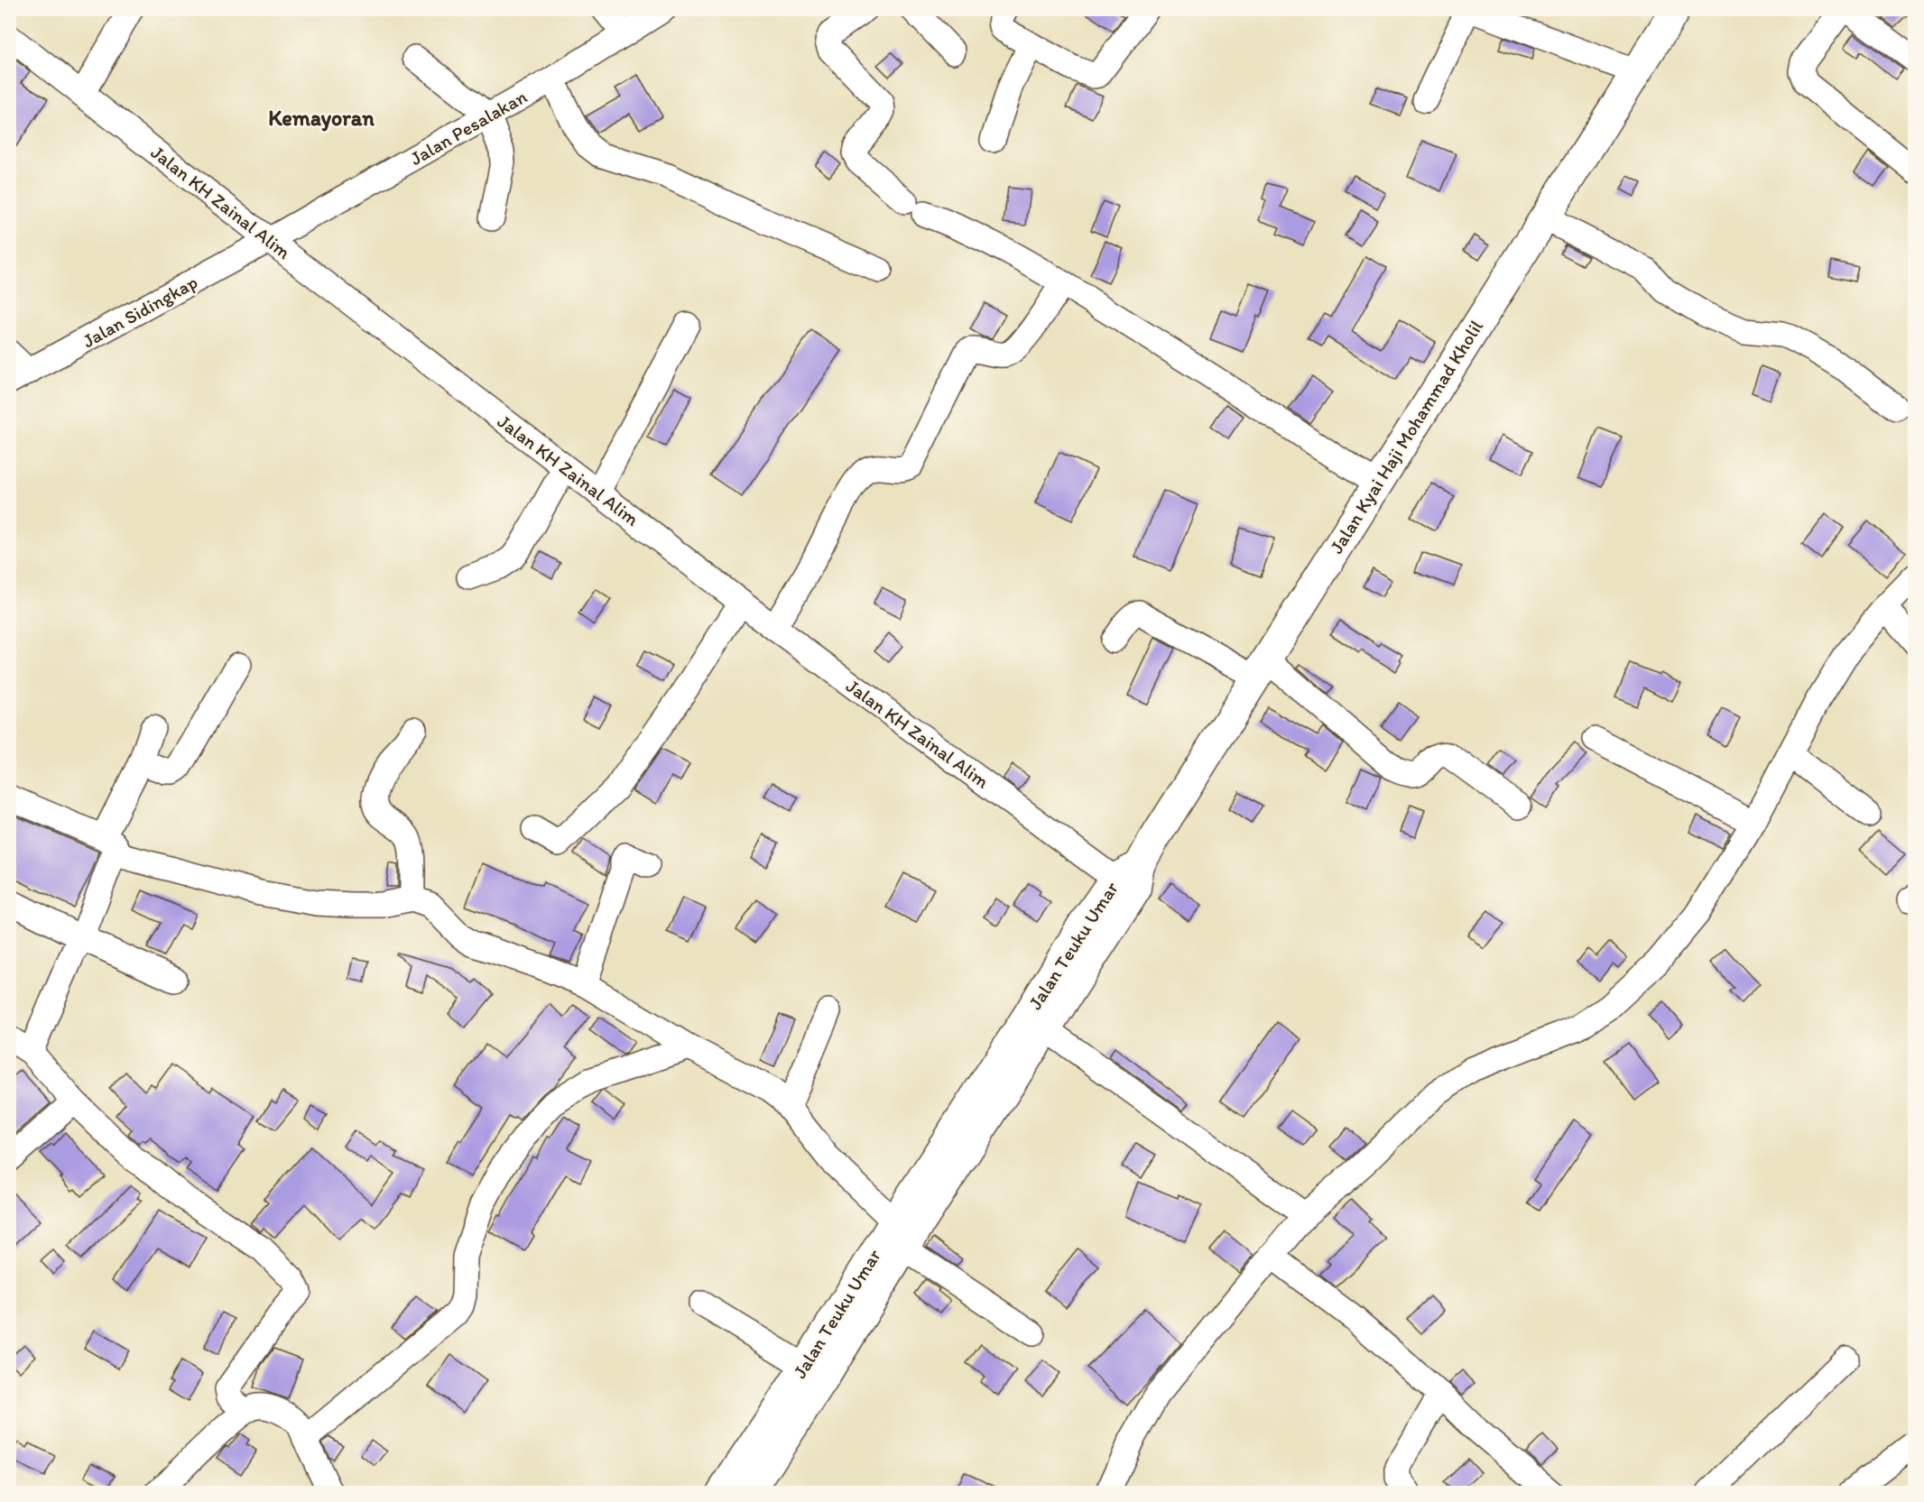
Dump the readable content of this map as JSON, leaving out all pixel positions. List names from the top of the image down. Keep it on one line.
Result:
{"streets":{"main road":["Jalan Kyai Haji Mohammad Kholil","Jalan Teuku Umar"],"street":["Jalan Pesalakan","Jalan KH Zainal Alim","Jalan Sidingkap"]},"crossings":[["Jalan Pesalakan","Jalan KH Zainal Alim"],["Jalan Pesalakan","Jalan Sidingkap"],["Jalan KH Zainal Alim","Jalan Sidingkap"],["Jalan KH Zainal Alim","Jalan Kyai Haji Mohammad Kholil"],["Jalan KH Zainal Alim","Jalan Teuku Umar"],["Jalan Kyai Haji Mohammad Kholil","Jalan Teuku Umar"]],"districts":["Kemayoran"]}
